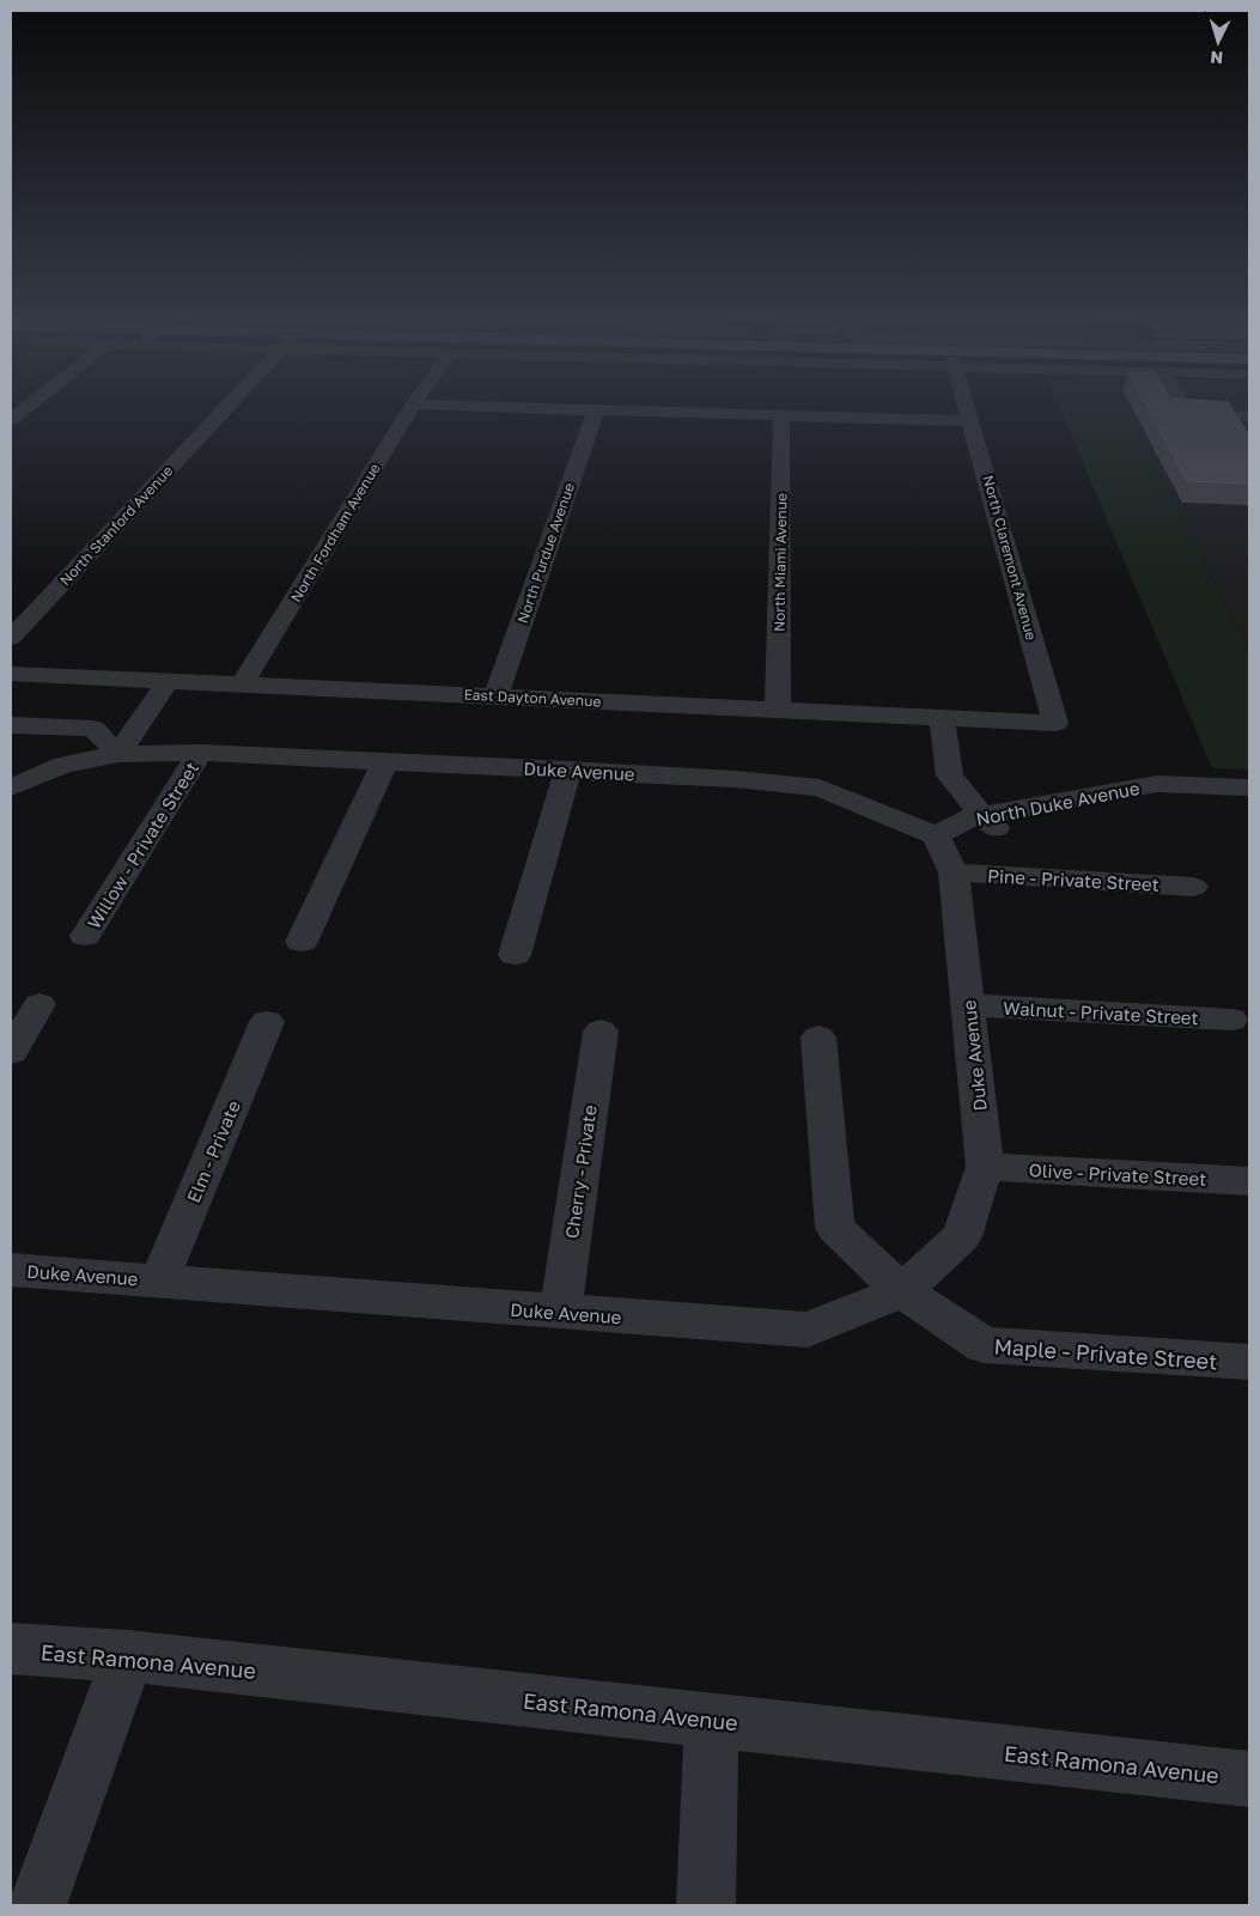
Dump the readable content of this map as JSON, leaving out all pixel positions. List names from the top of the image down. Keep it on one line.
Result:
{"streets":{"street":["North Stanford Avenue","North Fordham Avenue","North Purdue Avenue","North Claremont Avenue","North Miami Avenue","East Dayton Avenue","Duke Avenue","North Duke Avenue","Willow - Private Street","Pine - Private Street","Walnut - Private Street","Elm - Private","Cherry - Private","Olive - Private Street","Maple - Private Street","East Ramona Avenue"]},"crossings":[["North Fordham Avenue","East Dayton Avenue"],["North Purdue Avenue","East Dayton Avenue"],["North Claremont Avenue","East Dayton Avenue"],["North Miami Avenue","East Dayton Avenue"],["Duke Avenue","North Duke Avenue"],["Duke Avenue","Willow - Private Street"],["Duke Avenue","Pine - Private Street"],["Duke Avenue","Walnut - Private Street"],["Duke Avenue","Elm - Private"],["Duke Avenue","Cherry - Private"],["Duke Avenue","Olive - Private Street"],["Duke Avenue","Maple - Private Street"]],"north":"bottom"}
